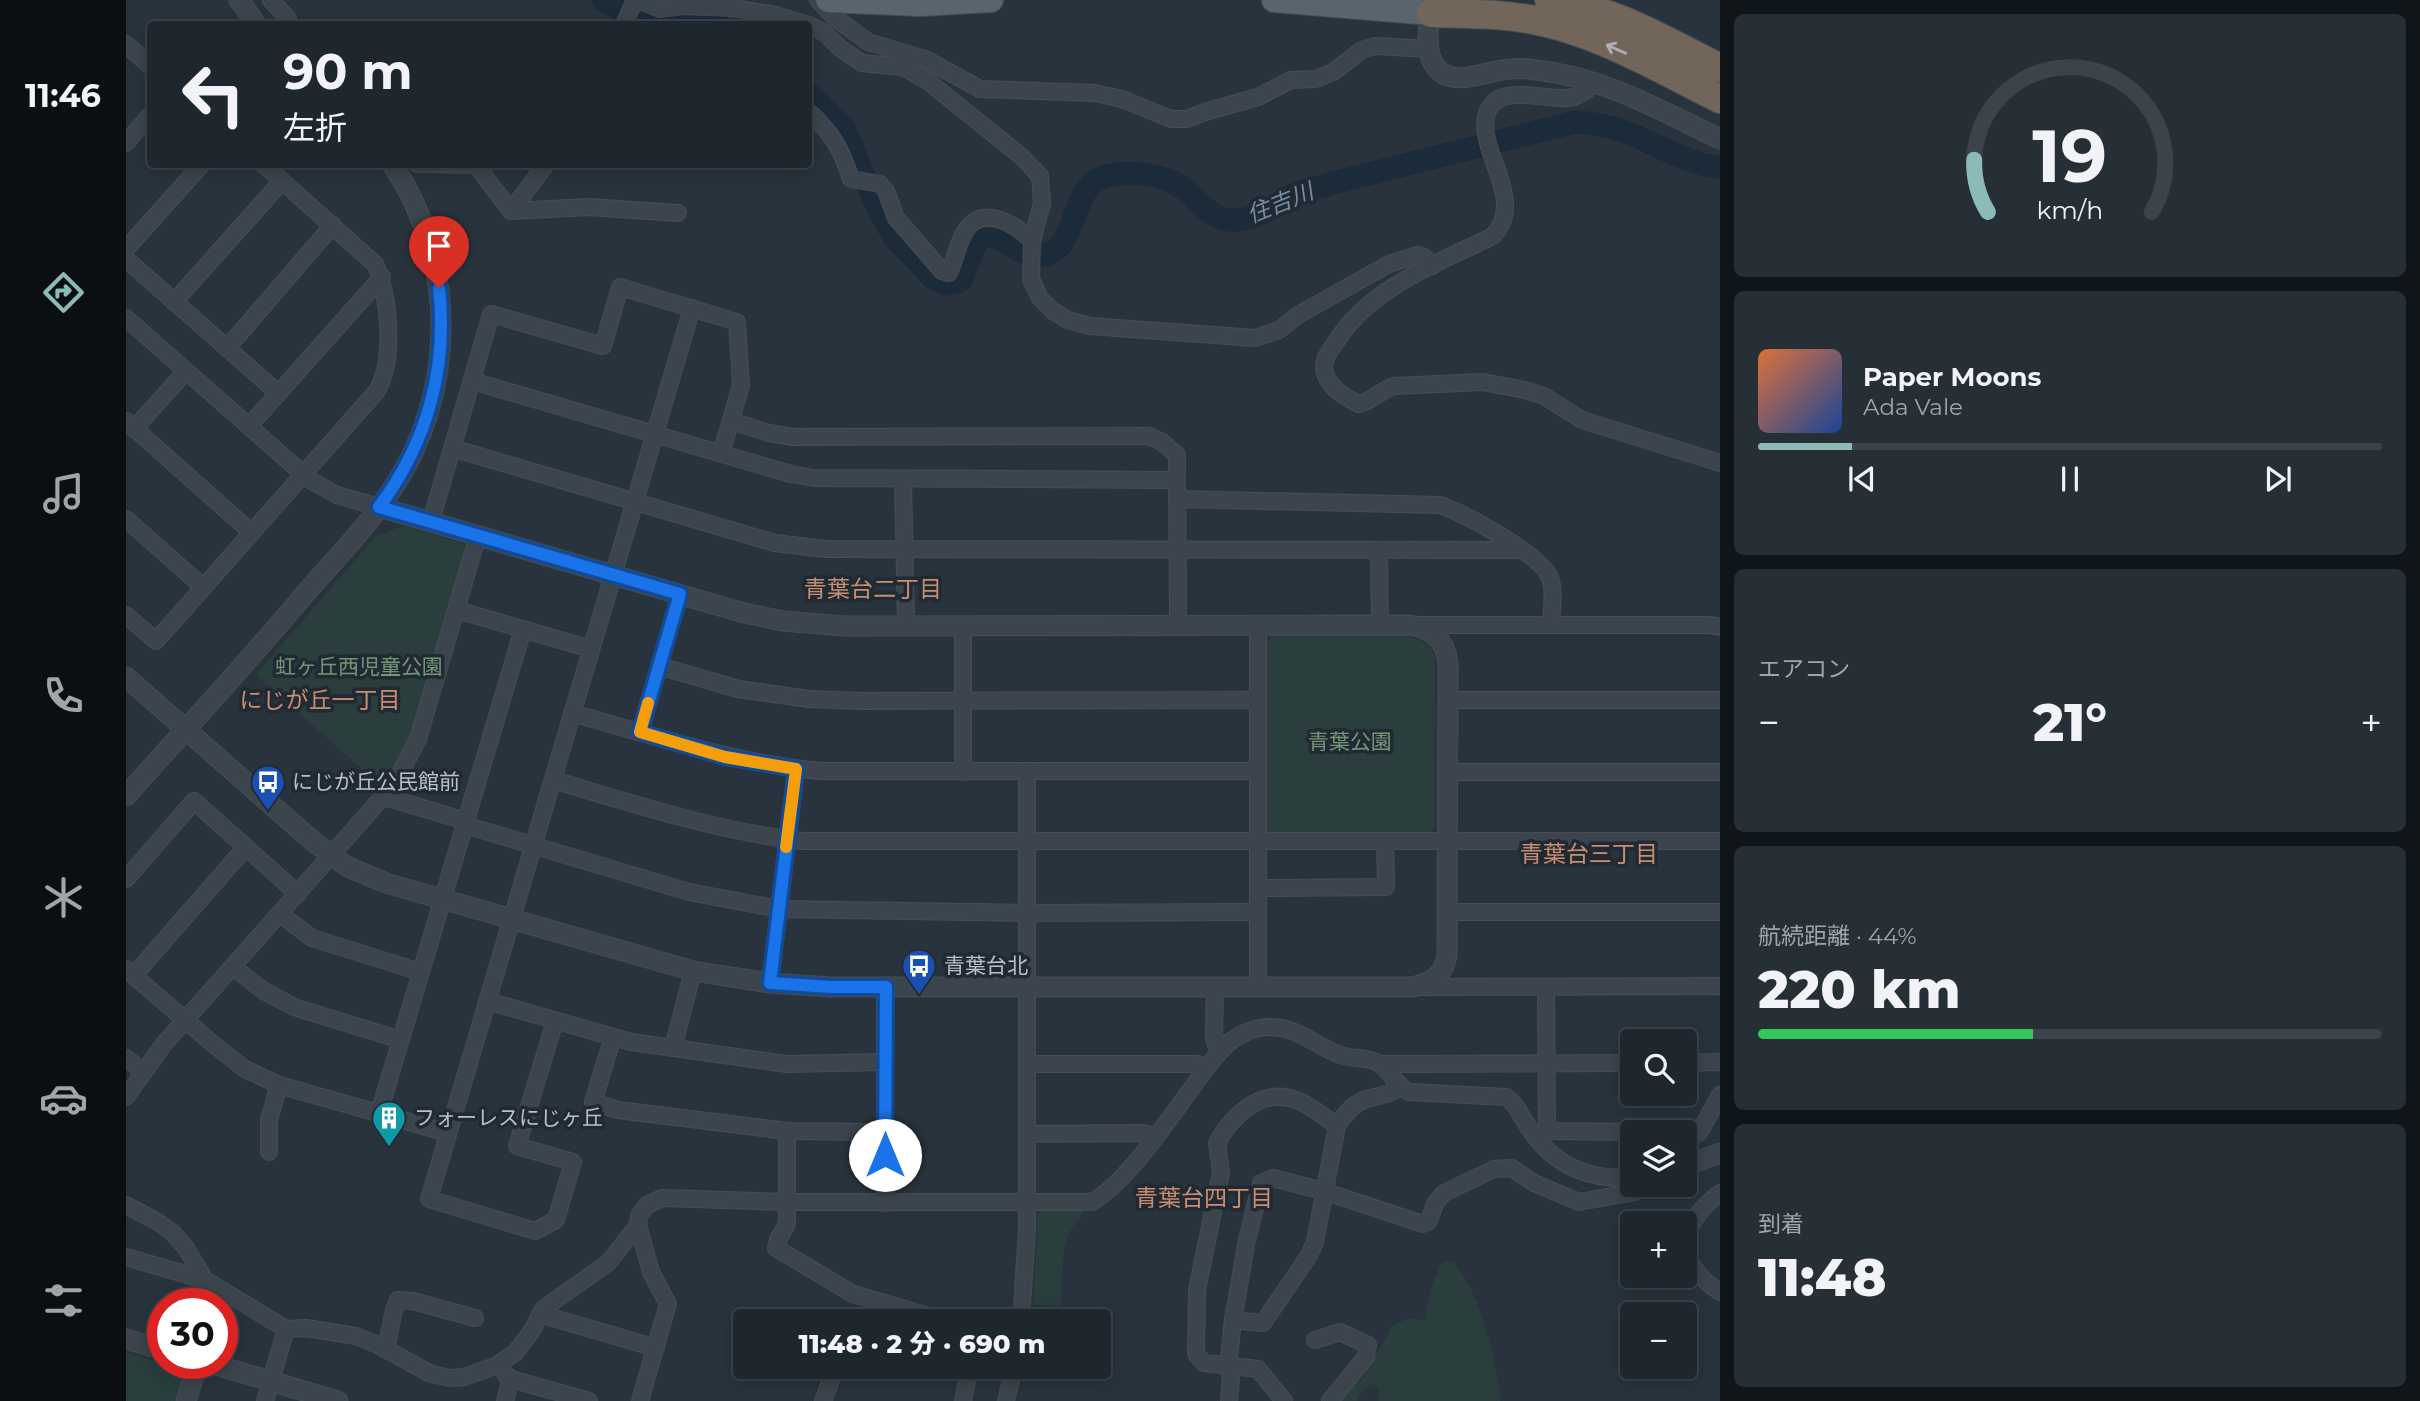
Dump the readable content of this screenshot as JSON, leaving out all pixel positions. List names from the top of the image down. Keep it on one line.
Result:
{"districts":["青葉台二丁目","にじが丘一丁目","青葉台三丁目","青葉台四丁目"],"water":["住吉川"],"parks":["虹ヶ丘西児童公園","青葉公園"],"places":{"bus stop":["にじが丘公民館前","青葉台北"],"building":["フォーレスにじヶ丘"]},"page":{"tabs":"11:46","turn":["90 m","左折"],"song":["Paper Moons","Ada Vale"],"tile":["エアコン",["航続距離 · 44%","220 km"],["到着","11:48"]],"heat":["−","21°","+"],"map_buttons":["+","−"],"limit":"30","trip":"11:48 · 2 分 · 690 m","gauge":["19","km/h"]}}
